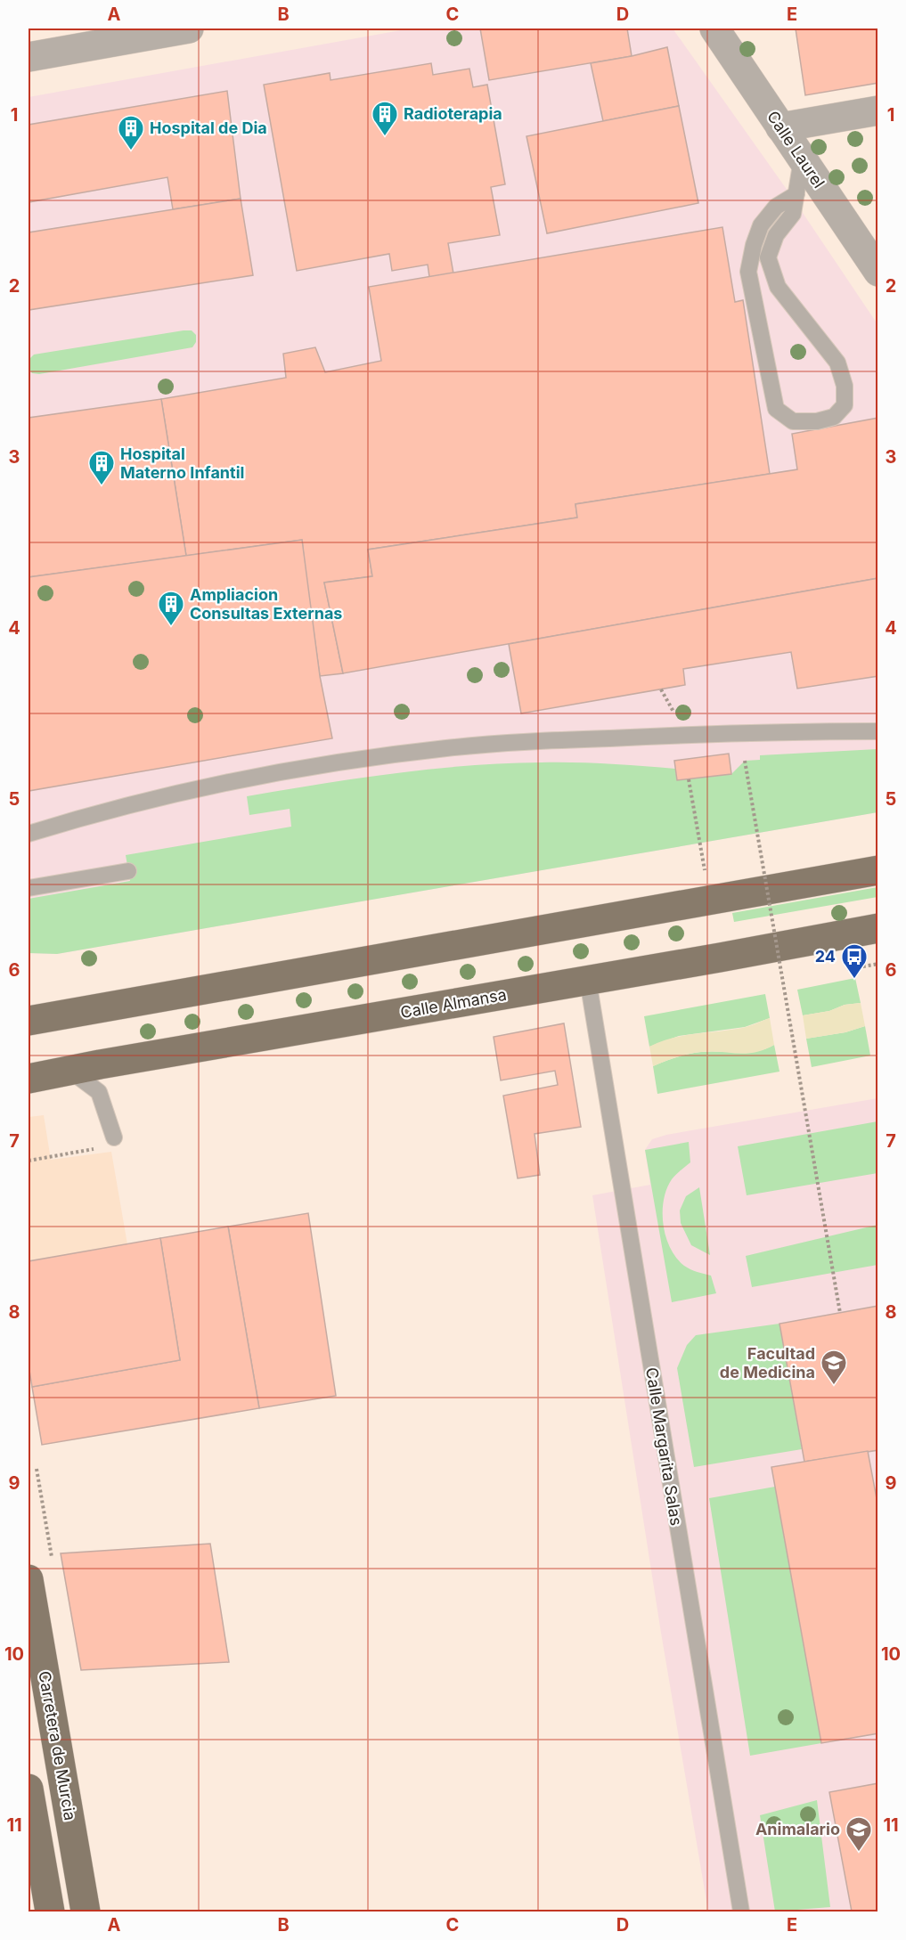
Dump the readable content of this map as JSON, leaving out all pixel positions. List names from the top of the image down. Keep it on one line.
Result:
{"streets":{"main road":["Calle Almansa","Carretera de Murcia"],"street":["Calle Laurel"],"lane":["Calle Margarita Salas"]},"crossings":[["Calle Almansa","Calle Margarita Salas"]],"places":{"building":["Radioterapia","Hospital de Dia","Hospital Materno Infantil","Ampliacion Consultas Externas"],"bus stop":["24"],"school or university":["Facultad de Medicina","Animalario"]},"grid":{"columns":["A","B","C","D","E"],"rows":["1","2","3","4","5","6","7","8","9","10","11"]}}
